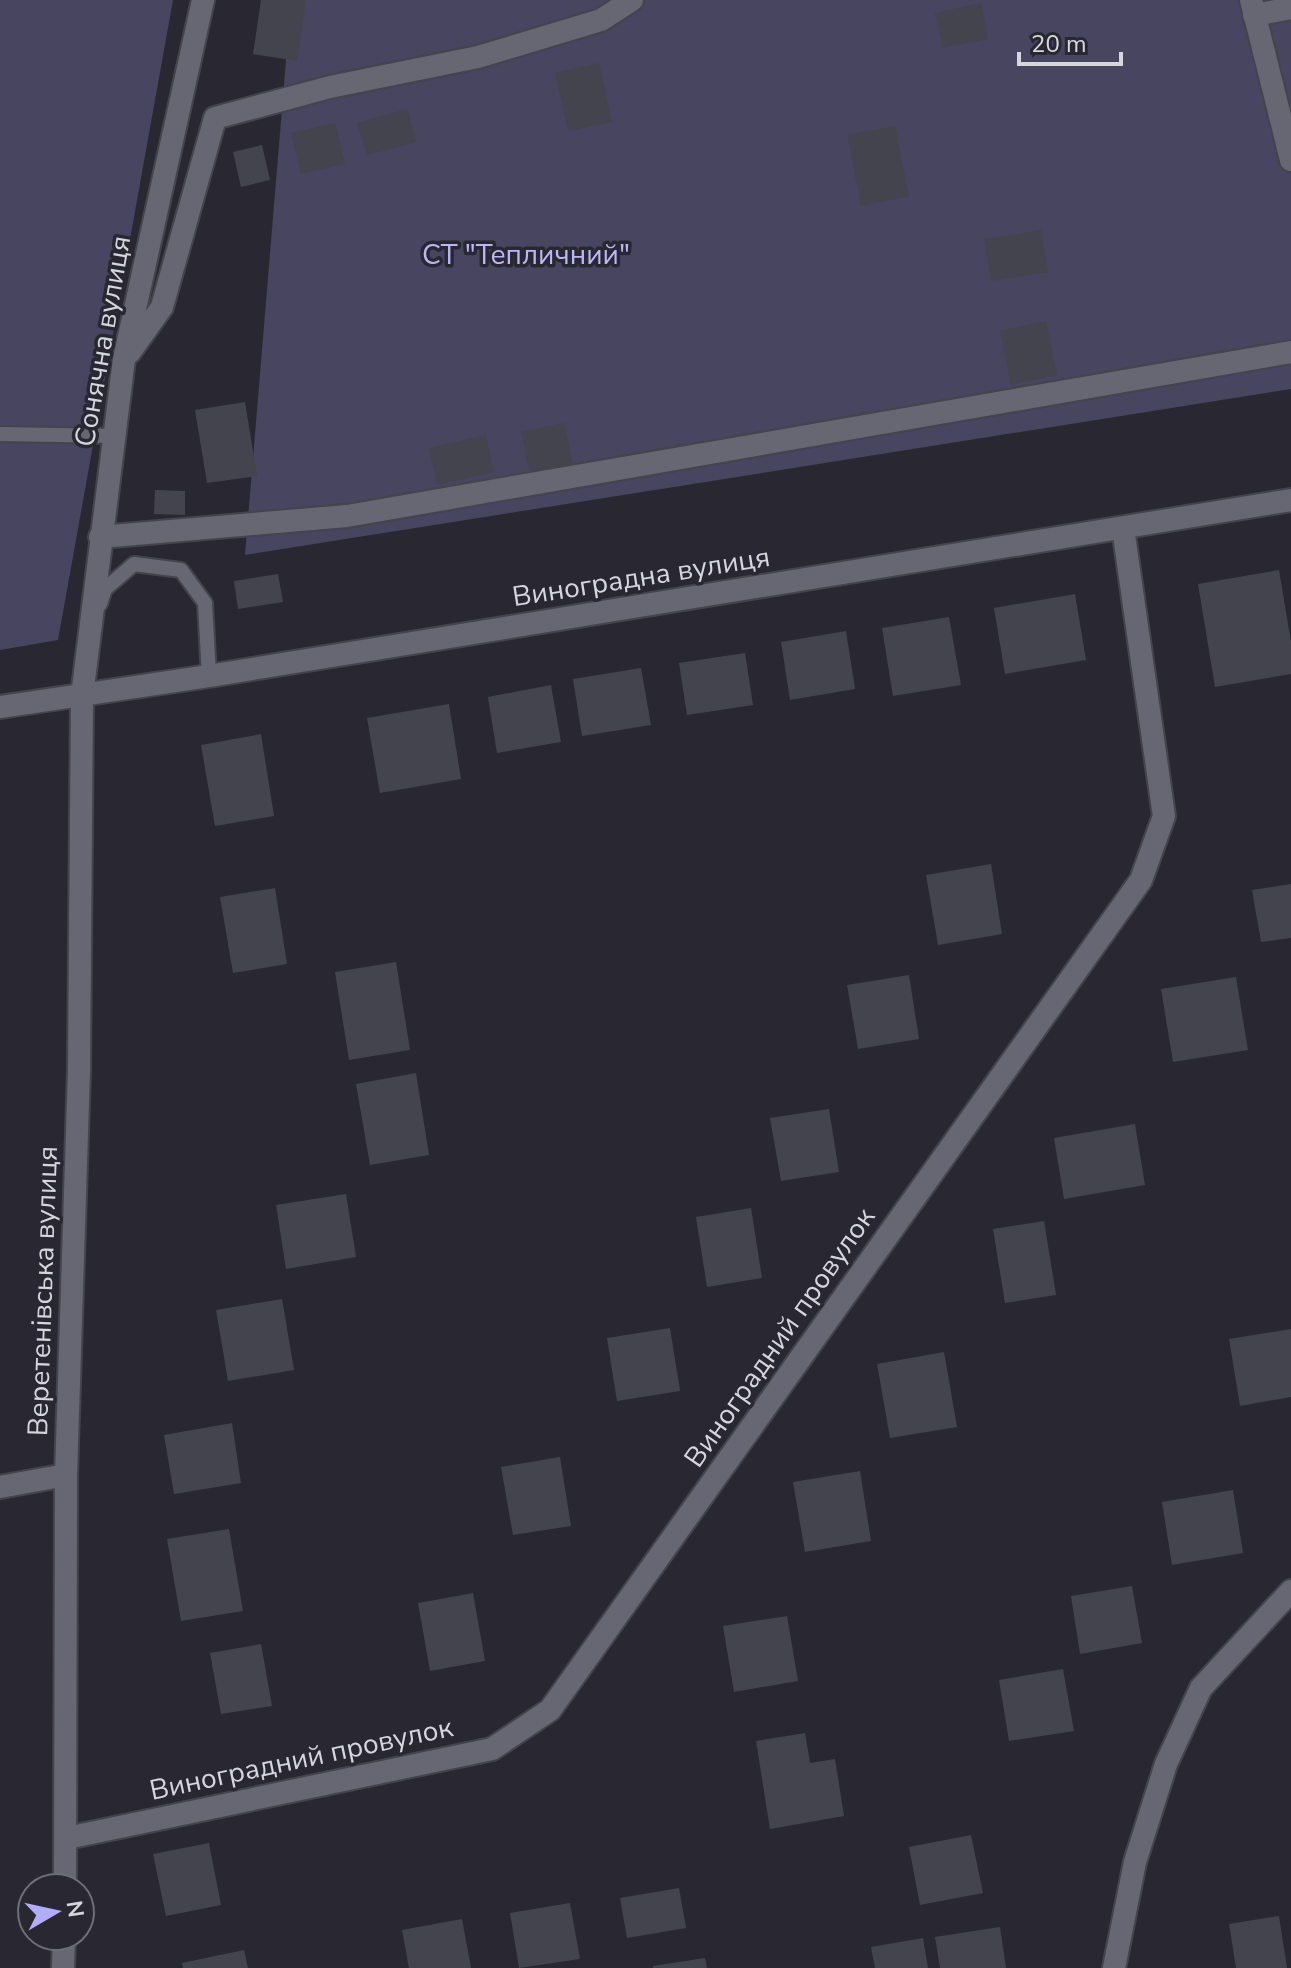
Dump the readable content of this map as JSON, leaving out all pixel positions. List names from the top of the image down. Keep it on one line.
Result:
{"streets":{"street":["Сонячна вулиця","Виноградна вулиця","Веретенівська вулиця","Виноградний провулок"]},"crossings":[["Сонячна вулиця","Виноградна вулиця"],["Сонячна вулиця","Веретенівська вулиця"],["Виноградна вулиця","Веретенівська вулиця"],["Виноградна вулиця","Виноградний провулок"],["Веретенівська вулиця","Виноградний провулок"]],"parks":["СТ \"Тепличний\""],"scale_bar":"20 m","north":"right"}
